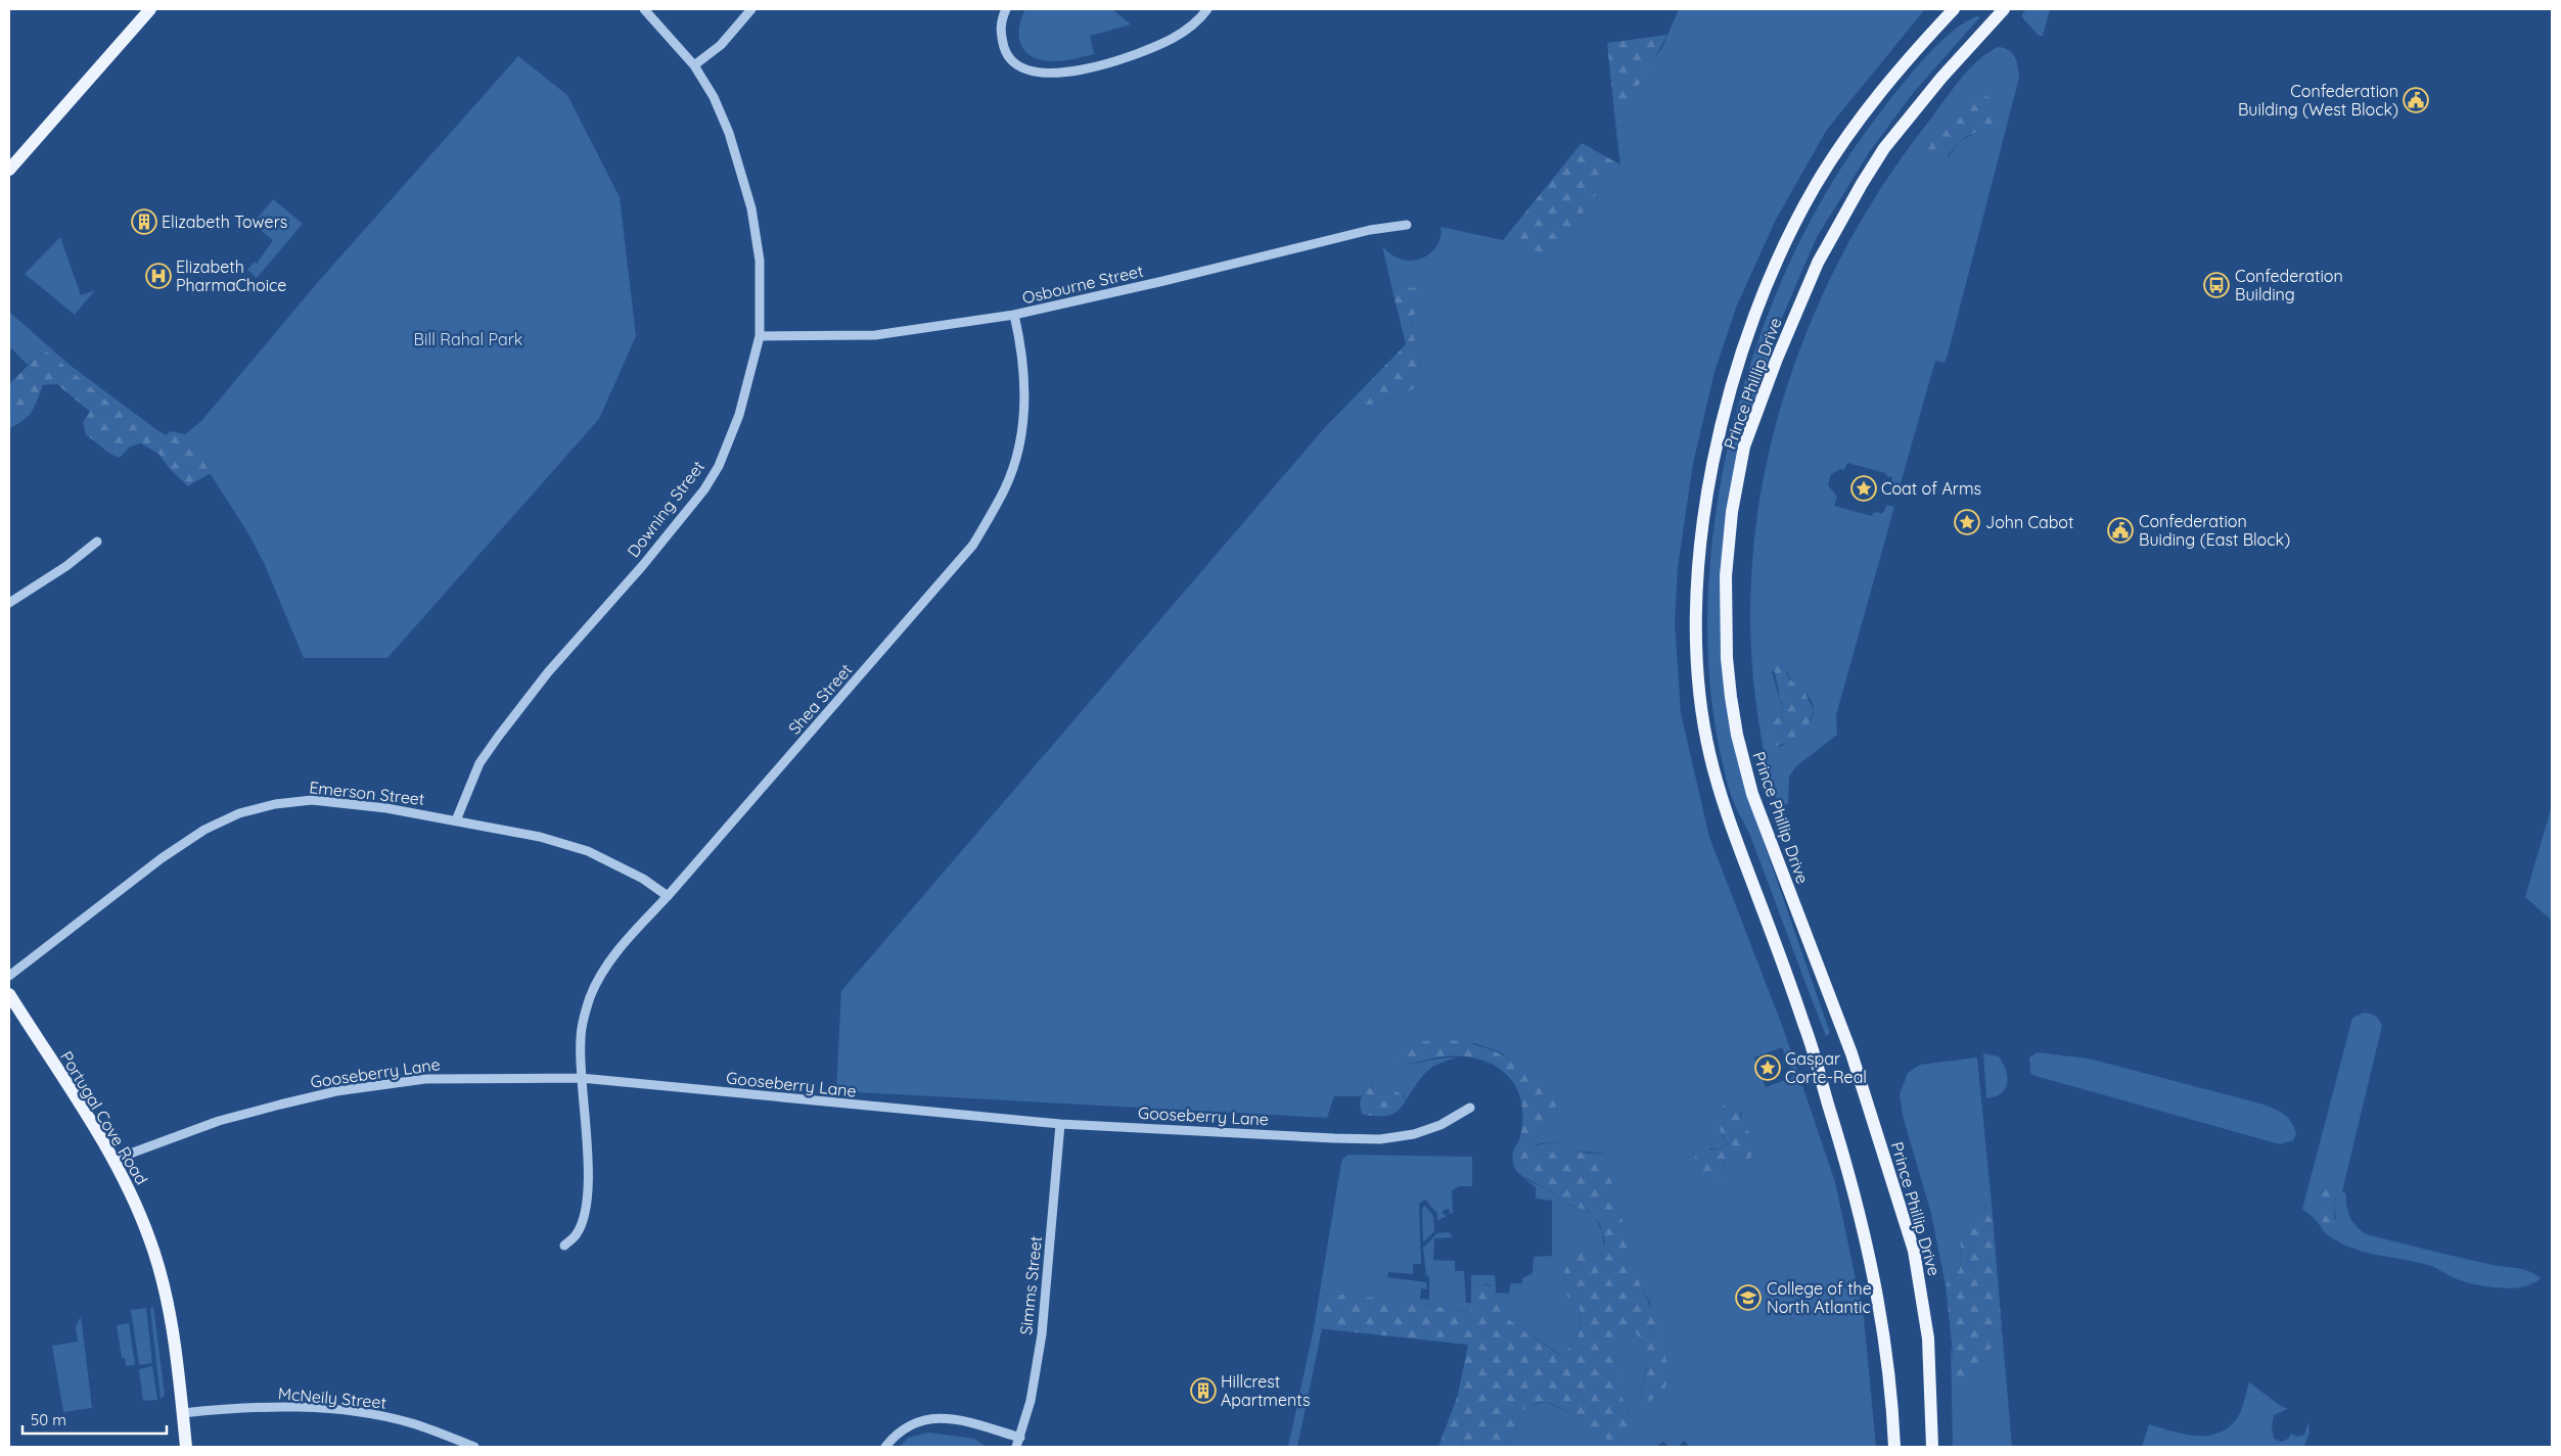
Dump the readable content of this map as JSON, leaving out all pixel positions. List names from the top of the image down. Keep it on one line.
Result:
{"streets":{"main road":["Prince Phillip Drive","Portugal Cove Road"],"street":["Osbourne Street","Downing Street","Shea Street","Emerson Street","Gooseberry Lane","Simms Street","McNeily Street"]},"crossings":[["Osbourne Street","Downing Street"],["Osbourne Street","Shea Street"],["Downing Street","Emerson Street"],["Shea Street","Emerson Street"],["Shea Street","Gooseberry Lane"],["Gooseberry Lane","Portugal Cove Road"],["Gooseberry Lane","Simms Street"],["Portugal Cove Road","McNeily Street"]],"parks":["Bill Rahal Park"],"places":{"public building":["Confederation Building (West Block)","Confederation Buiding (East Block)"],"building":["Elizabeth Towers","Hillcrest Apartments"],"hospital":["Elizabeth PharmaChoice"],"bus stop":["Confederation Building"],"place":["Coat of Arms","John Cabot","Gaspar Corte-Real"],"school or university":["College of the North Atlantic"]},"scale_bar":"50 m"}
